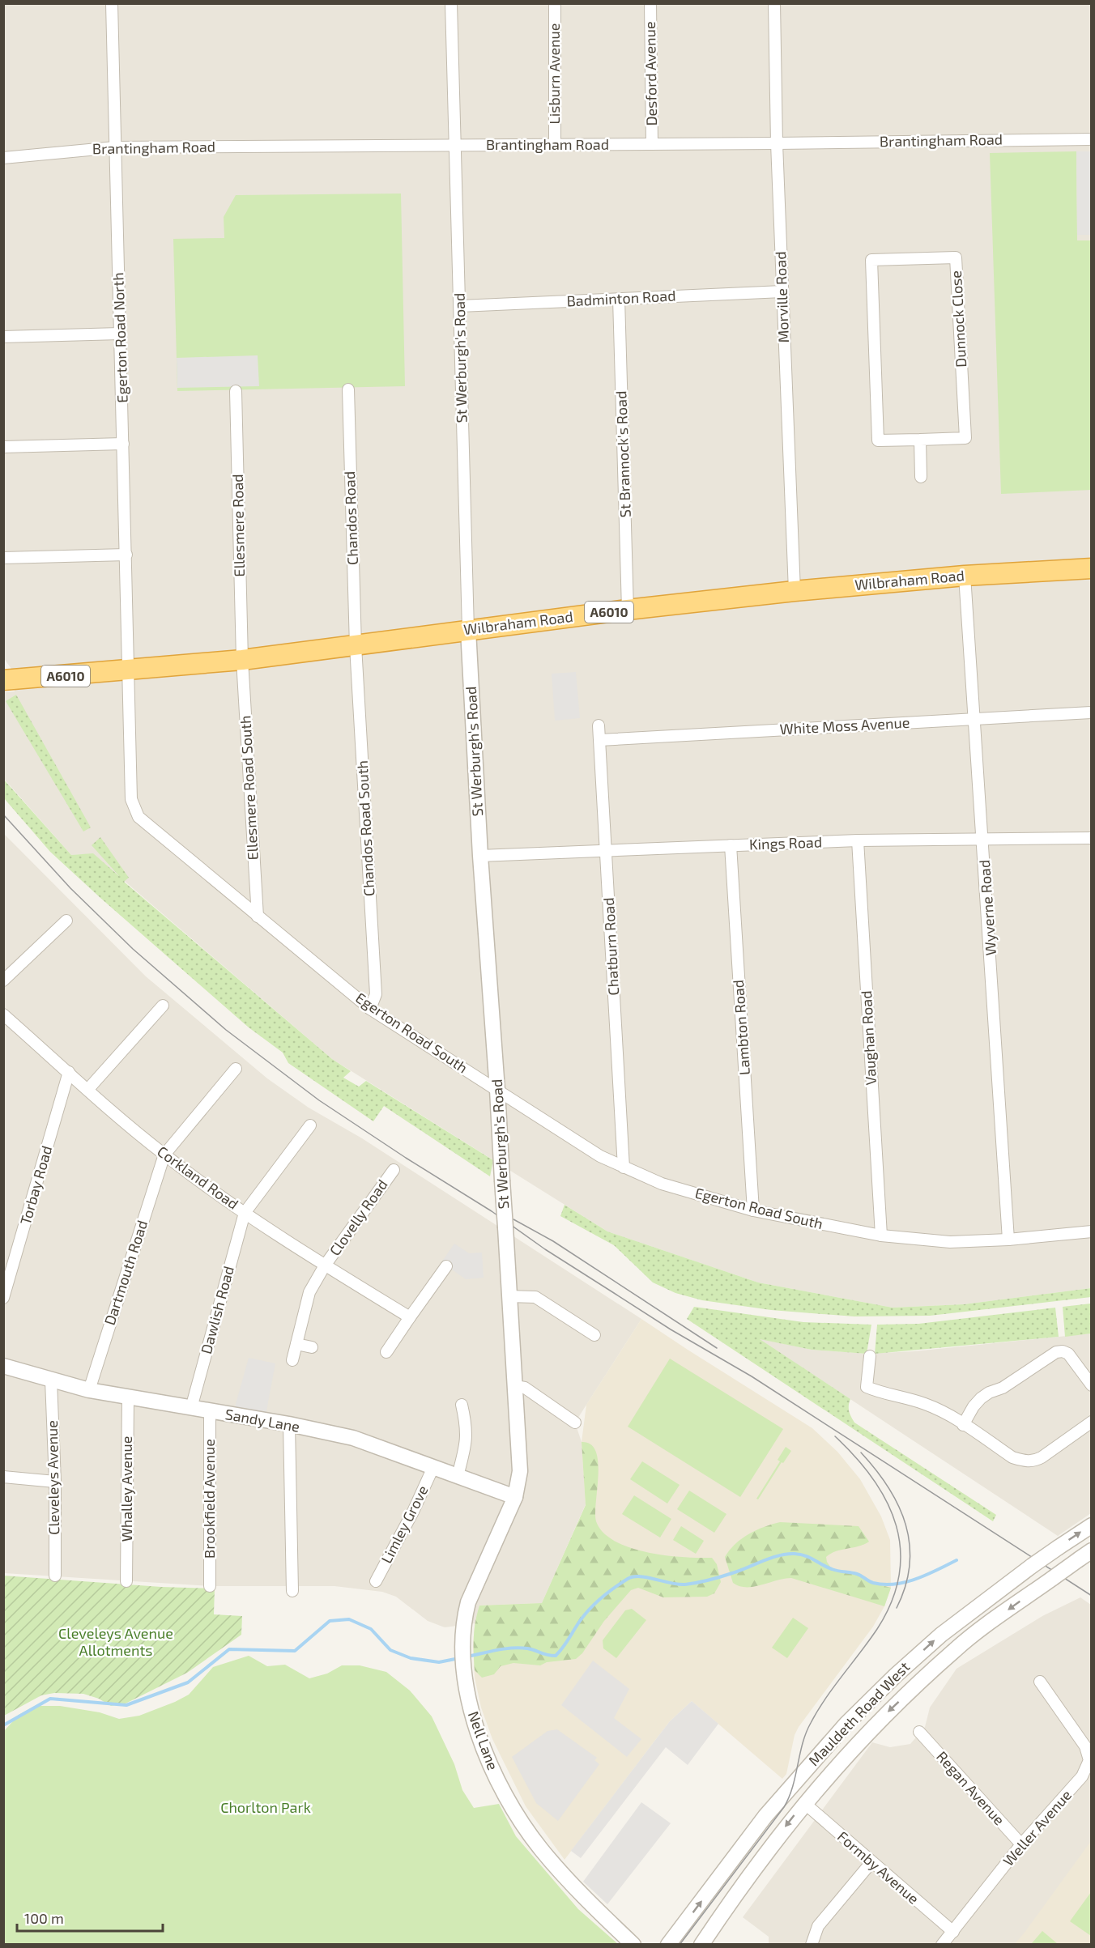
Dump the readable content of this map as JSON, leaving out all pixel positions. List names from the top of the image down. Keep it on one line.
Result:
{"streets":{"highway":["Wilbraham Road","A6010"],"street":["Lisburn Avenue","Desford Avenue","Brantingham Road","Morville Road","Badminton Road","Dunnock Close","Egerton Road North","St Werburgh's Road","St Brannock's Road","Chandos Road","Ellesmere Road","White Moss Avenue","Ellesmere Road South","Chandos Road South","Kings Road","Wyverne Road","Chatburn Road","Lambton Road","Egerton Road South","Vaughan Road","Corkland Road","Torbay Road","Clovelly Road","Dartmouth Road","Dawlish Road","Sandy Lane","Cleveleys Avenue","Whalley Avenue","Brookfield Avenue","Limley Grove","Mauldeth Road West","Nell Lane","Regan Avenue","Weller Avenue","Formby Avenue"]},"crossings":[["Lisburn Avenue","Brantingham Road"],["Desford Avenue","Brantingham Road"],["Brantingham Road","Morville Road"],["Brantingham Road","Egerton Road North"],["Brantingham Road","St Werburgh's Road"],["Morville Road","Badminton Road"],["Morville Road","Wilbraham Road"],["Badminton Road","St Werburgh's Road"],["Badminton Road","St Brannock's Road"],["Egerton Road North","Wilbraham Road"],["Egerton Road North","Egerton Road South"],["St Werburgh's Road","Wilbraham Road"],["St Werburgh's Road","Kings Road"],["St Werburgh's Road","Egerton Road South"],["St Werburgh's Road","Sandy Lane"],["St Werburgh's Road","Nell Lane"],["St Brannock's Road","Wilbraham Road"],["Chandos Road","Wilbraham Road"],["Chandos Road","Chandos Road South"],["Ellesmere Road","Wilbraham Road"],["Ellesmere Road","Ellesmere Road South"],["Wilbraham Road","Ellesmere Road South"],["Wilbraham Road","Chandos Road South"],["Wilbraham Road","Wyverne Road"],["Wilbraham Road","Egerton Road South"],["White Moss Avenue","Wyverne Road"],["White Moss Avenue","Chatburn Road"],["Ellesmere Road South","Egerton Road South"],["Chandos Road South","Egerton Road South"],["Kings Road","Wyverne Road"],["Kings Road","Chatburn Road"],["Kings Road","Lambton Road"],["Kings Road","Vaughan Road"],["Wyverne Road","Egerton Road South"],["Chatburn Road","Egerton Road South"],["Lambton Road","Egerton Road South"],["Egerton Road South","Vaughan Road"],["Corkland Road","Torbay Road"],["Corkland Road","Clovelly Road"],["Corkland Road","Dartmouth Road"],["Corkland Road","Dawlish Road"],["Dartmouth Road","Sandy Lane"],["Dawlish Road","Sandy Lane"],["Sandy Lane","Cleveleys Avenue"],["Sandy Lane","Whalley Avenue"],["Sandy Lane","Brookfield Avenue"],["Sandy Lane","Limley Grove"],["Sandy Lane","Nell Lane"],["Mauldeth Road West","Formby Avenue"],["Regan Avenue","Weller Avenue"],["Weller Avenue","Formby Avenue"]],"parks":["Cleveleys Avenue Allotments","Chorlton Park"],"scale_bar":"100 m"}
